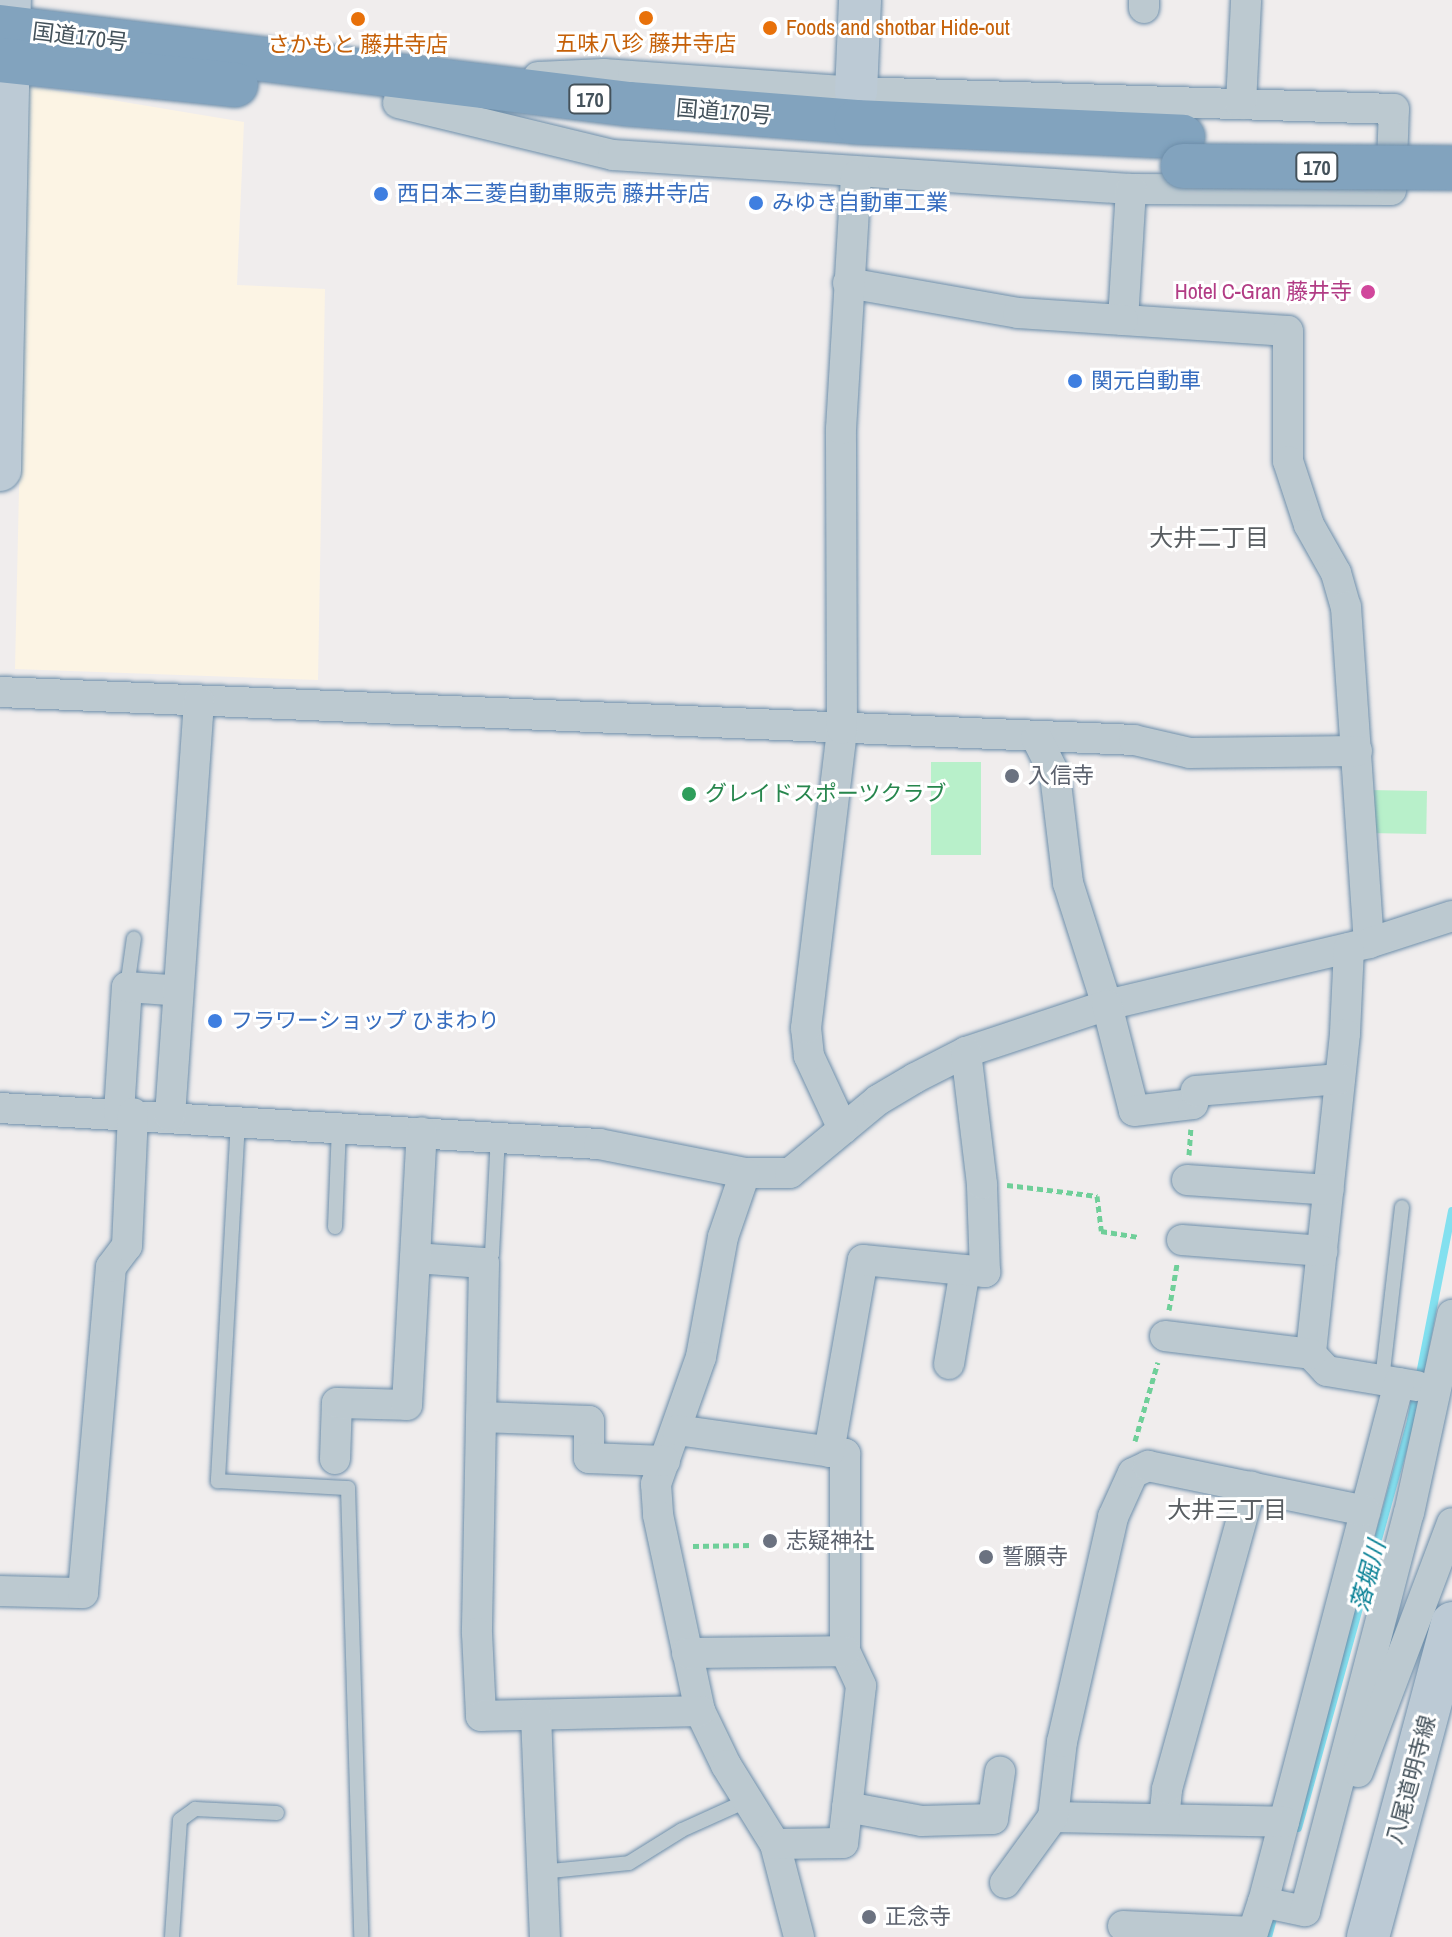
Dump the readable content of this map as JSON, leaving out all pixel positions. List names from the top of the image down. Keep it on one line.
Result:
{"streets":{"highway":["国道170号","170"],"street":["八尾道明寺線"]},"districts":["大井二丁目","大井三丁目"],"water":["落堀川"],"places":["五味八珍 藤井寺店","さかもと 藤井寺店","Foods and shotbar Hide-out","西日本三菱自動車販売 藤井寺店","みゆき自動車工業","Hotel C-Gran 藤井寺","関元自動車","入信寺","グレイドスポーツクラブ","フラワーショップ ひまわり","志疑神社","誓願寺","正念寺"]}
